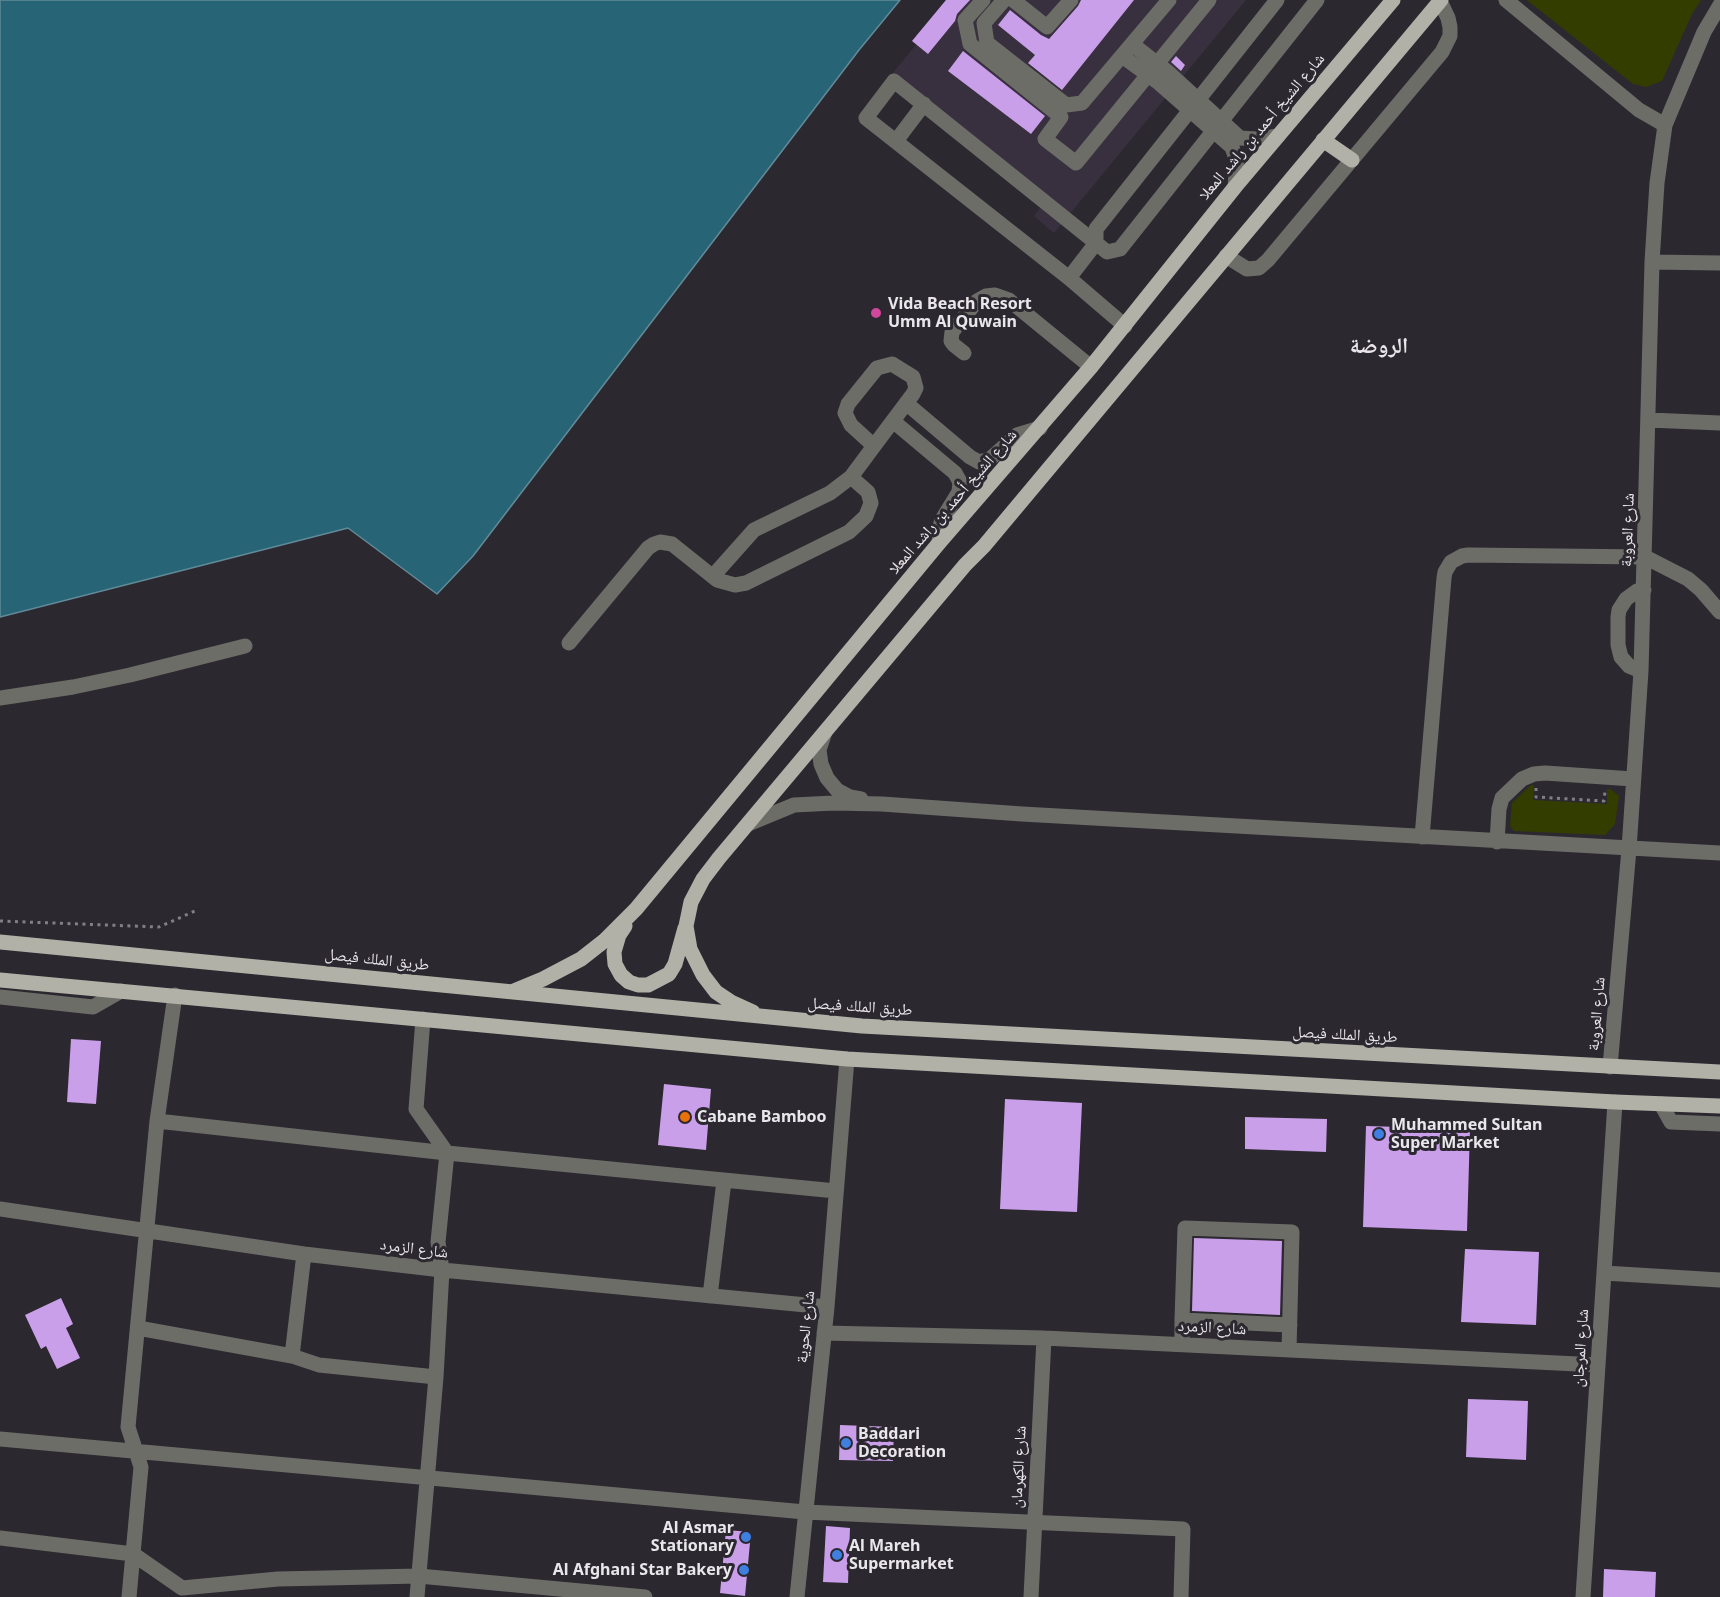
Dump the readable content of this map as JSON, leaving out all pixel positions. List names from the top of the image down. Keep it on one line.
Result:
{"streets":{"main road":["شارع الشيخ أحمد بن راشد المعلا","طريق الملك فيصل"],"street":["شارع العروبة","شارع الزمرد","شارع الحوية","شارع المرجان","شارع الكهرمان"]},"crossings":[["شارع الشيخ أحمد بن راشد المعلا","طريق الملك فيصل"],["شارع العروبة","طريق الملك فيصل"],["شارع الزمرد","شارع الحوية"],["شارع الزمرد","شارع المرجان"],["شارع الزمرد","شارع الكهرمان"]],"districts":["الروضة"],"places":["Vida Beach Resort Umm Al Quwain","Cabane Bamboo","Muhammed Sultan Super Market","Baddari Decoration","Al Asmar Stationary","Al Mareh Supermarket","Al Afghani Star Bakery"]}
